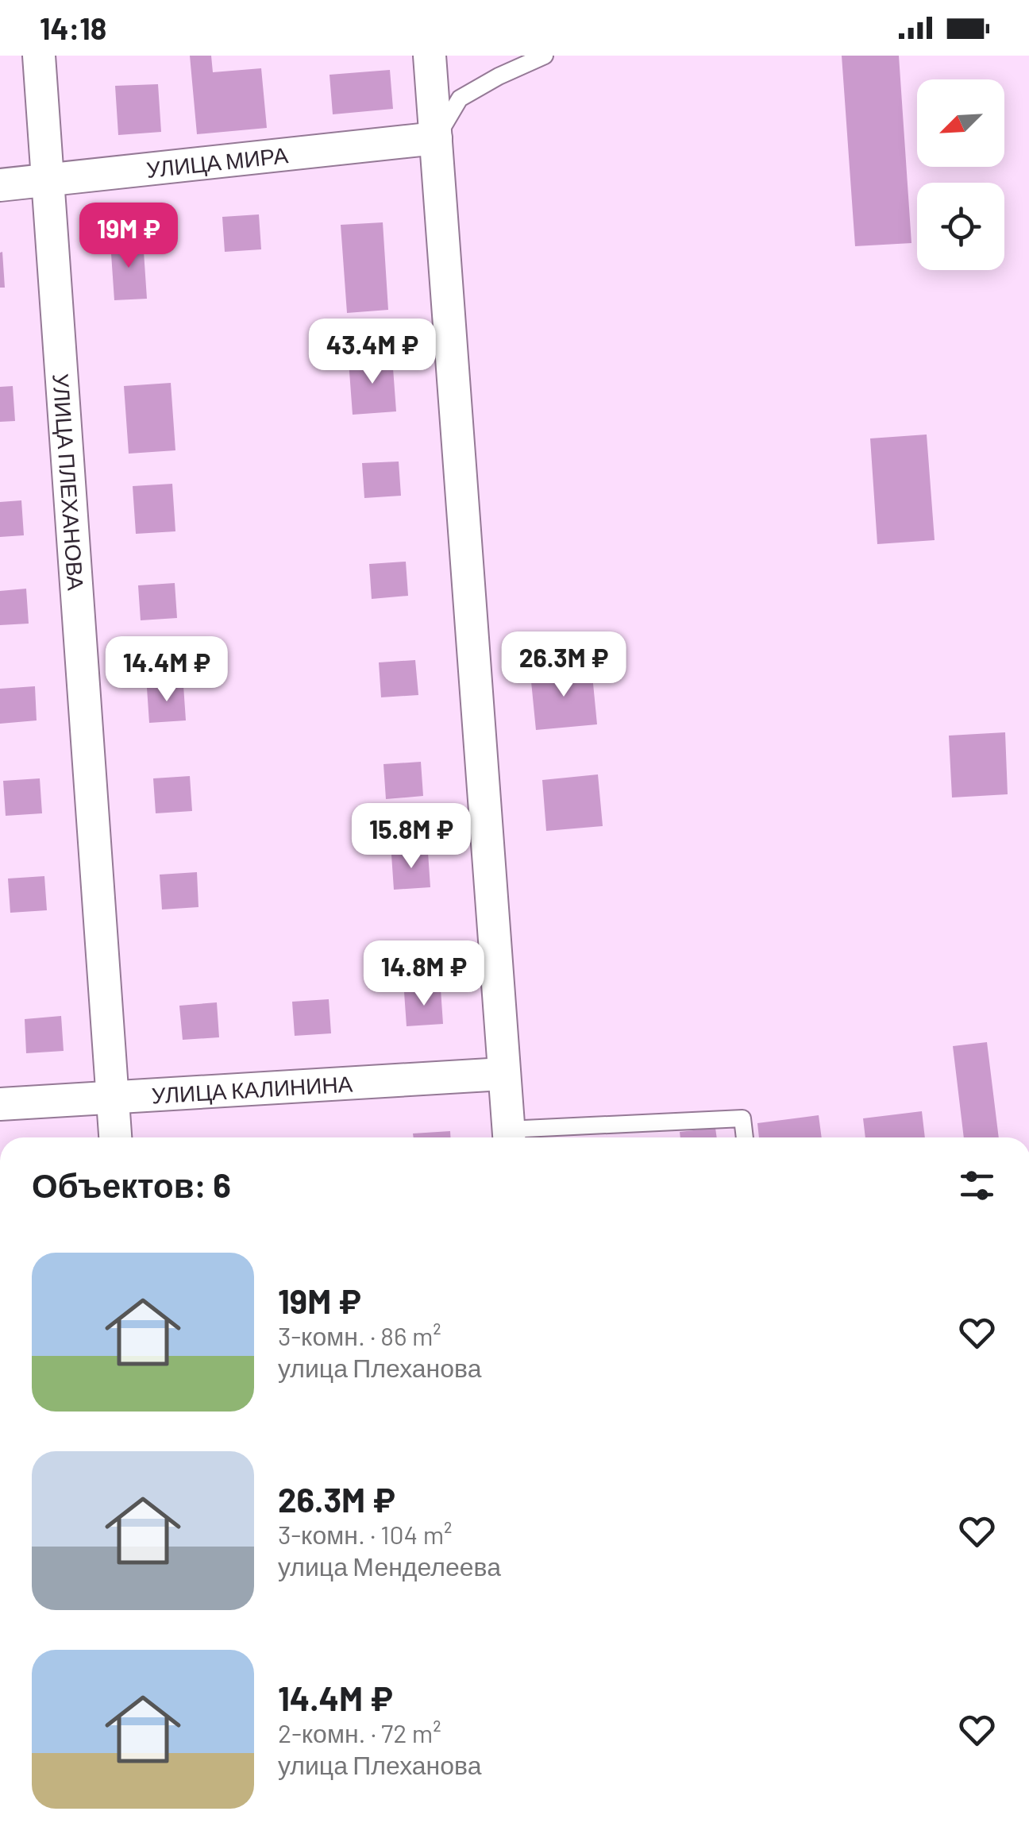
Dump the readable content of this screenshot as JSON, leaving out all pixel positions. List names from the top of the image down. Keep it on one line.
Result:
{"streets":{"street":["УЛИЦА МИРА","УЛИЦА ПЛЕХАНОВА","УЛИЦА КАЛИНИНА"]},"crossings":[["УЛИЦА МИРА","УЛИЦА ПЛЕХАНОВА"],["УЛИЦА ПЛЕХАНОВА","УЛИЦА КАЛИНИНА"]],"north":"bottom left","page":{"status":"14:18","price":["19M ₽","43.4M ₽","26.3M ₽","14.4M ₽","15.8M ₽","14.8M ₽"],"heading":"Объектов: 6","list":[{"name":"19M ₽","note":"3-комн. · 86 m² · улица Плеханова"},{"name":"26.3M ₽","note":"3-комн. · 104 m² · улица Менделеева"},{"name":"14.4M ₽","note":"2-комн. · 72 m² · улица Плеханова"}]}}
